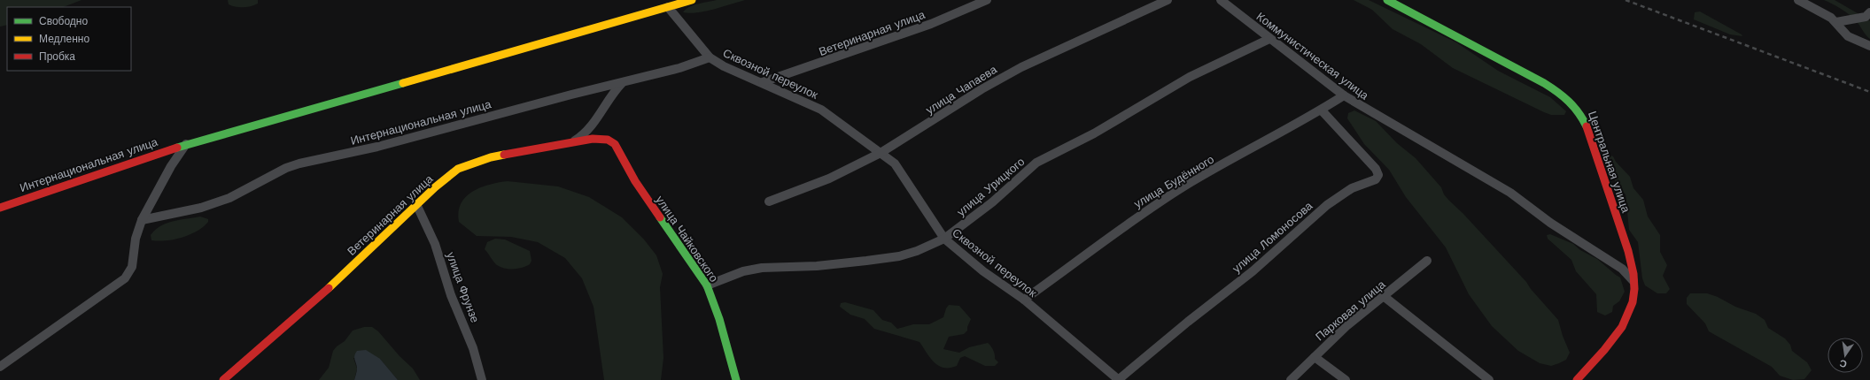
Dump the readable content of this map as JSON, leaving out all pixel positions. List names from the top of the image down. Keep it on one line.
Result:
{"streets":{"street":["Ветеринарная улица","Коммунистическая улица","Сквозной переулок","улица Чапаева","Интернациональная улица","Центральная улица","улица Будённого","улица Урицкого","улица Ломоносова","улица Чайковского","улица Фрунзе","Парковая улица"]},"crossings":[["Ветеринарная улица","Сквозной переулок"],["Ветеринарная улица","улица Чайковского"],["Ветеринарная улица","улица Фрунзе"],["Коммунистическая улица","Центральная улица"],["Коммунистическая улица","улица Будённого"],["Коммунистическая улица","улица Урицкого"],["Сквозной переулок","улица Чапаева"],["Сквозной переулок","Интернациональная улица"],["Сквозной переулок","улица Будённого"],["Сквозной переулок","улица Урицкого"],["Сквозной переулок","улица Ломоносова"],["улица Будённого","улица Ломоносова"],["улица Урицкого","улица Чайковского"]],"legend":["Свободно","Медленно","Пробка"],"north":"bottom"}
